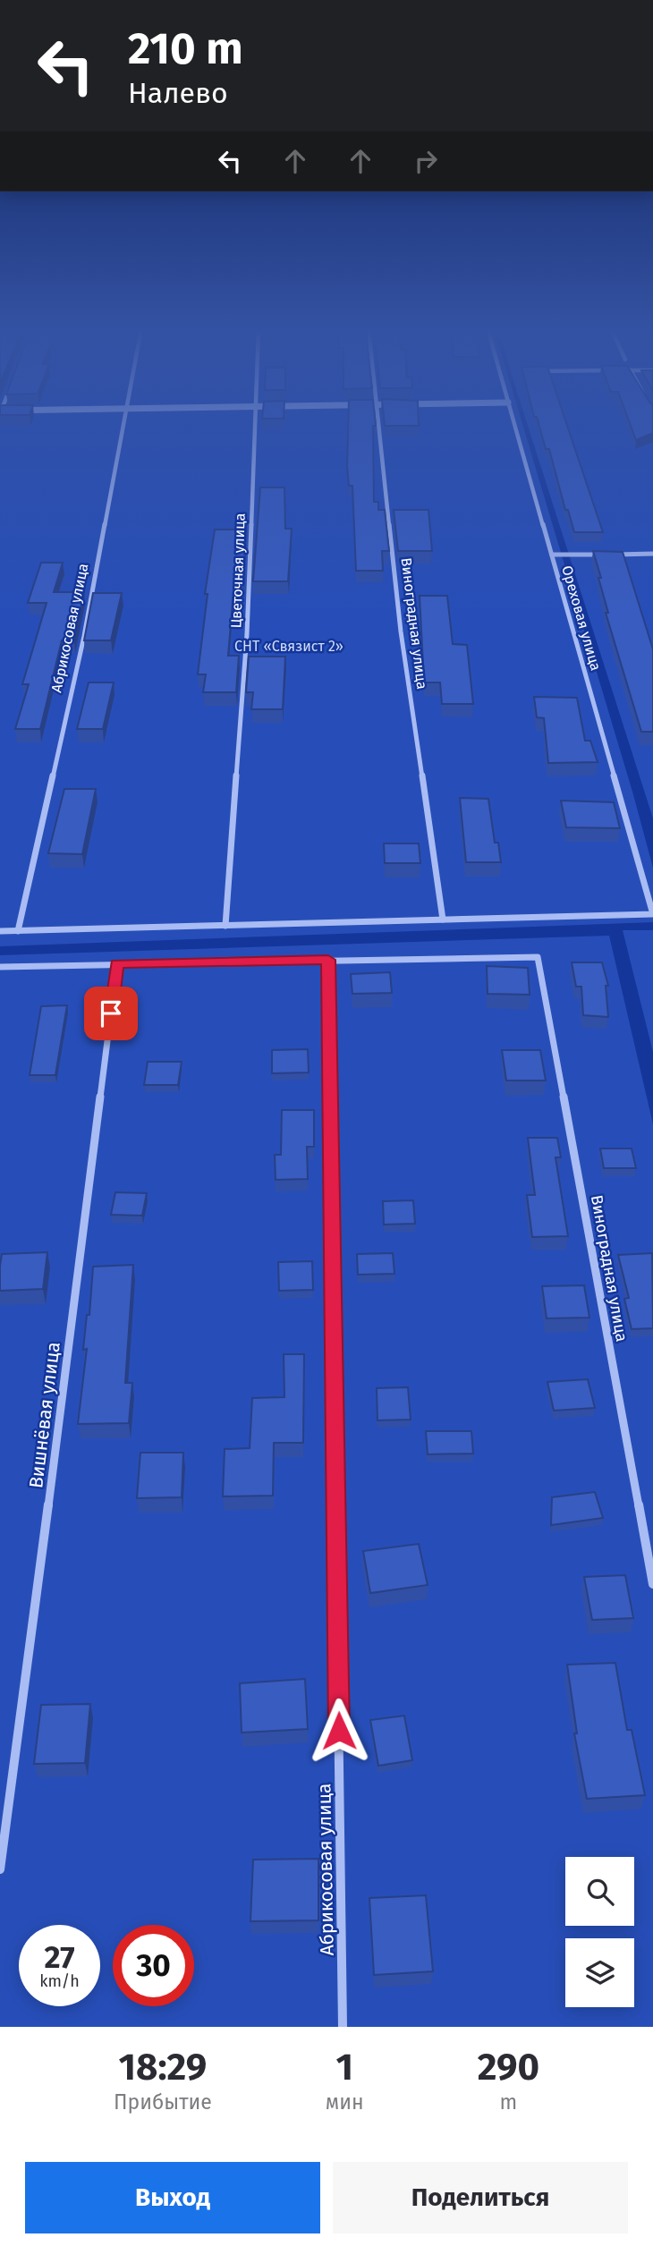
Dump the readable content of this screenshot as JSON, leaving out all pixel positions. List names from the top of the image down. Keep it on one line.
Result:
{"streets":{"street":["Цветочная улица","Ореховая улица","Виноградная улица","Абрикосовая улица","Вишнёвая улица"]},"crossings":[["Виноградная улица","Абрикосовая улица"]],"parks":["СНТ «Связист 2»"],"page":{"turn":["210 m","Налево"],"speed":"27 km/h","limit":"30","eta":["18:29","Прибытие","1","мин","290","m"],"buttons":["Выход","Поделиться"]}}
